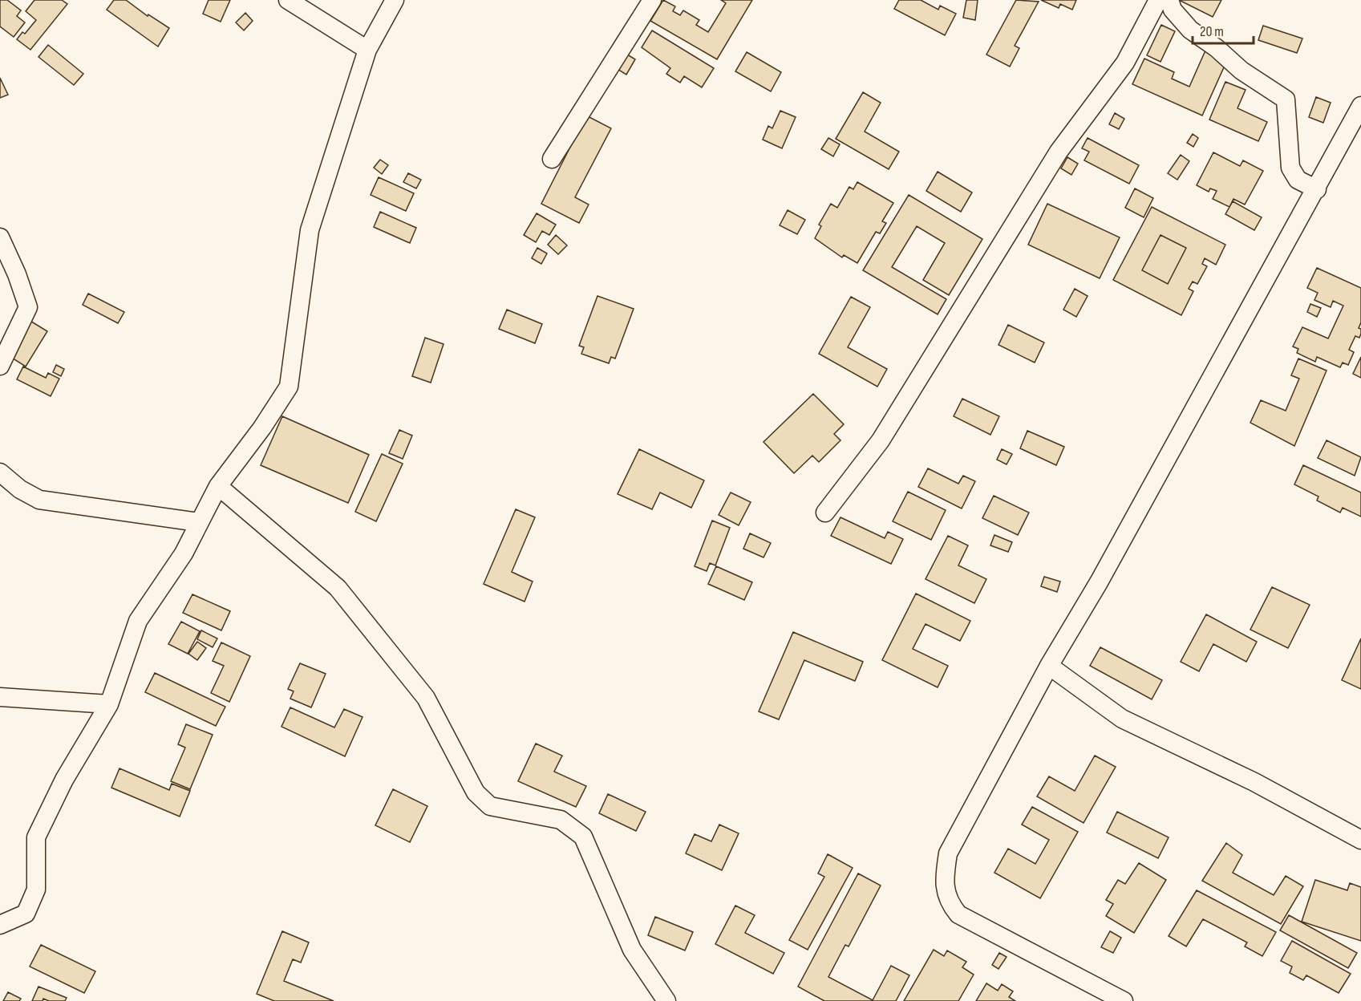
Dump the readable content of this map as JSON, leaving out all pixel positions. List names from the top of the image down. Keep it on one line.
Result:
{"scale_bar":"20 m"}
